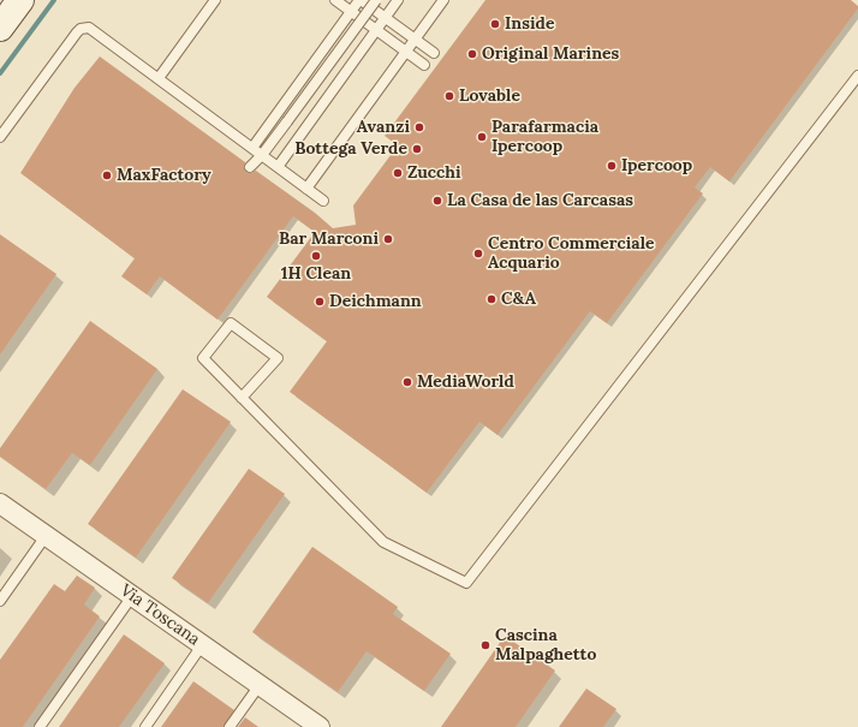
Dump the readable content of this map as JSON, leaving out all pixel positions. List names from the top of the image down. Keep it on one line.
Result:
{"streets":{"street":["Via Toscana"]},"places":["Inside","Original Marines","Lovable","Avanzi","Parafarmacia Ipercoop","Bottega Verde","Ipercoop","Zucchi","MaxFactory","La Casa de las Carcasas","Bar Marconi","Centro Commerciale Acquario","1H Clean","C&A","Deichmann","MediaWorld","Cascina Malpaghetto"]}
